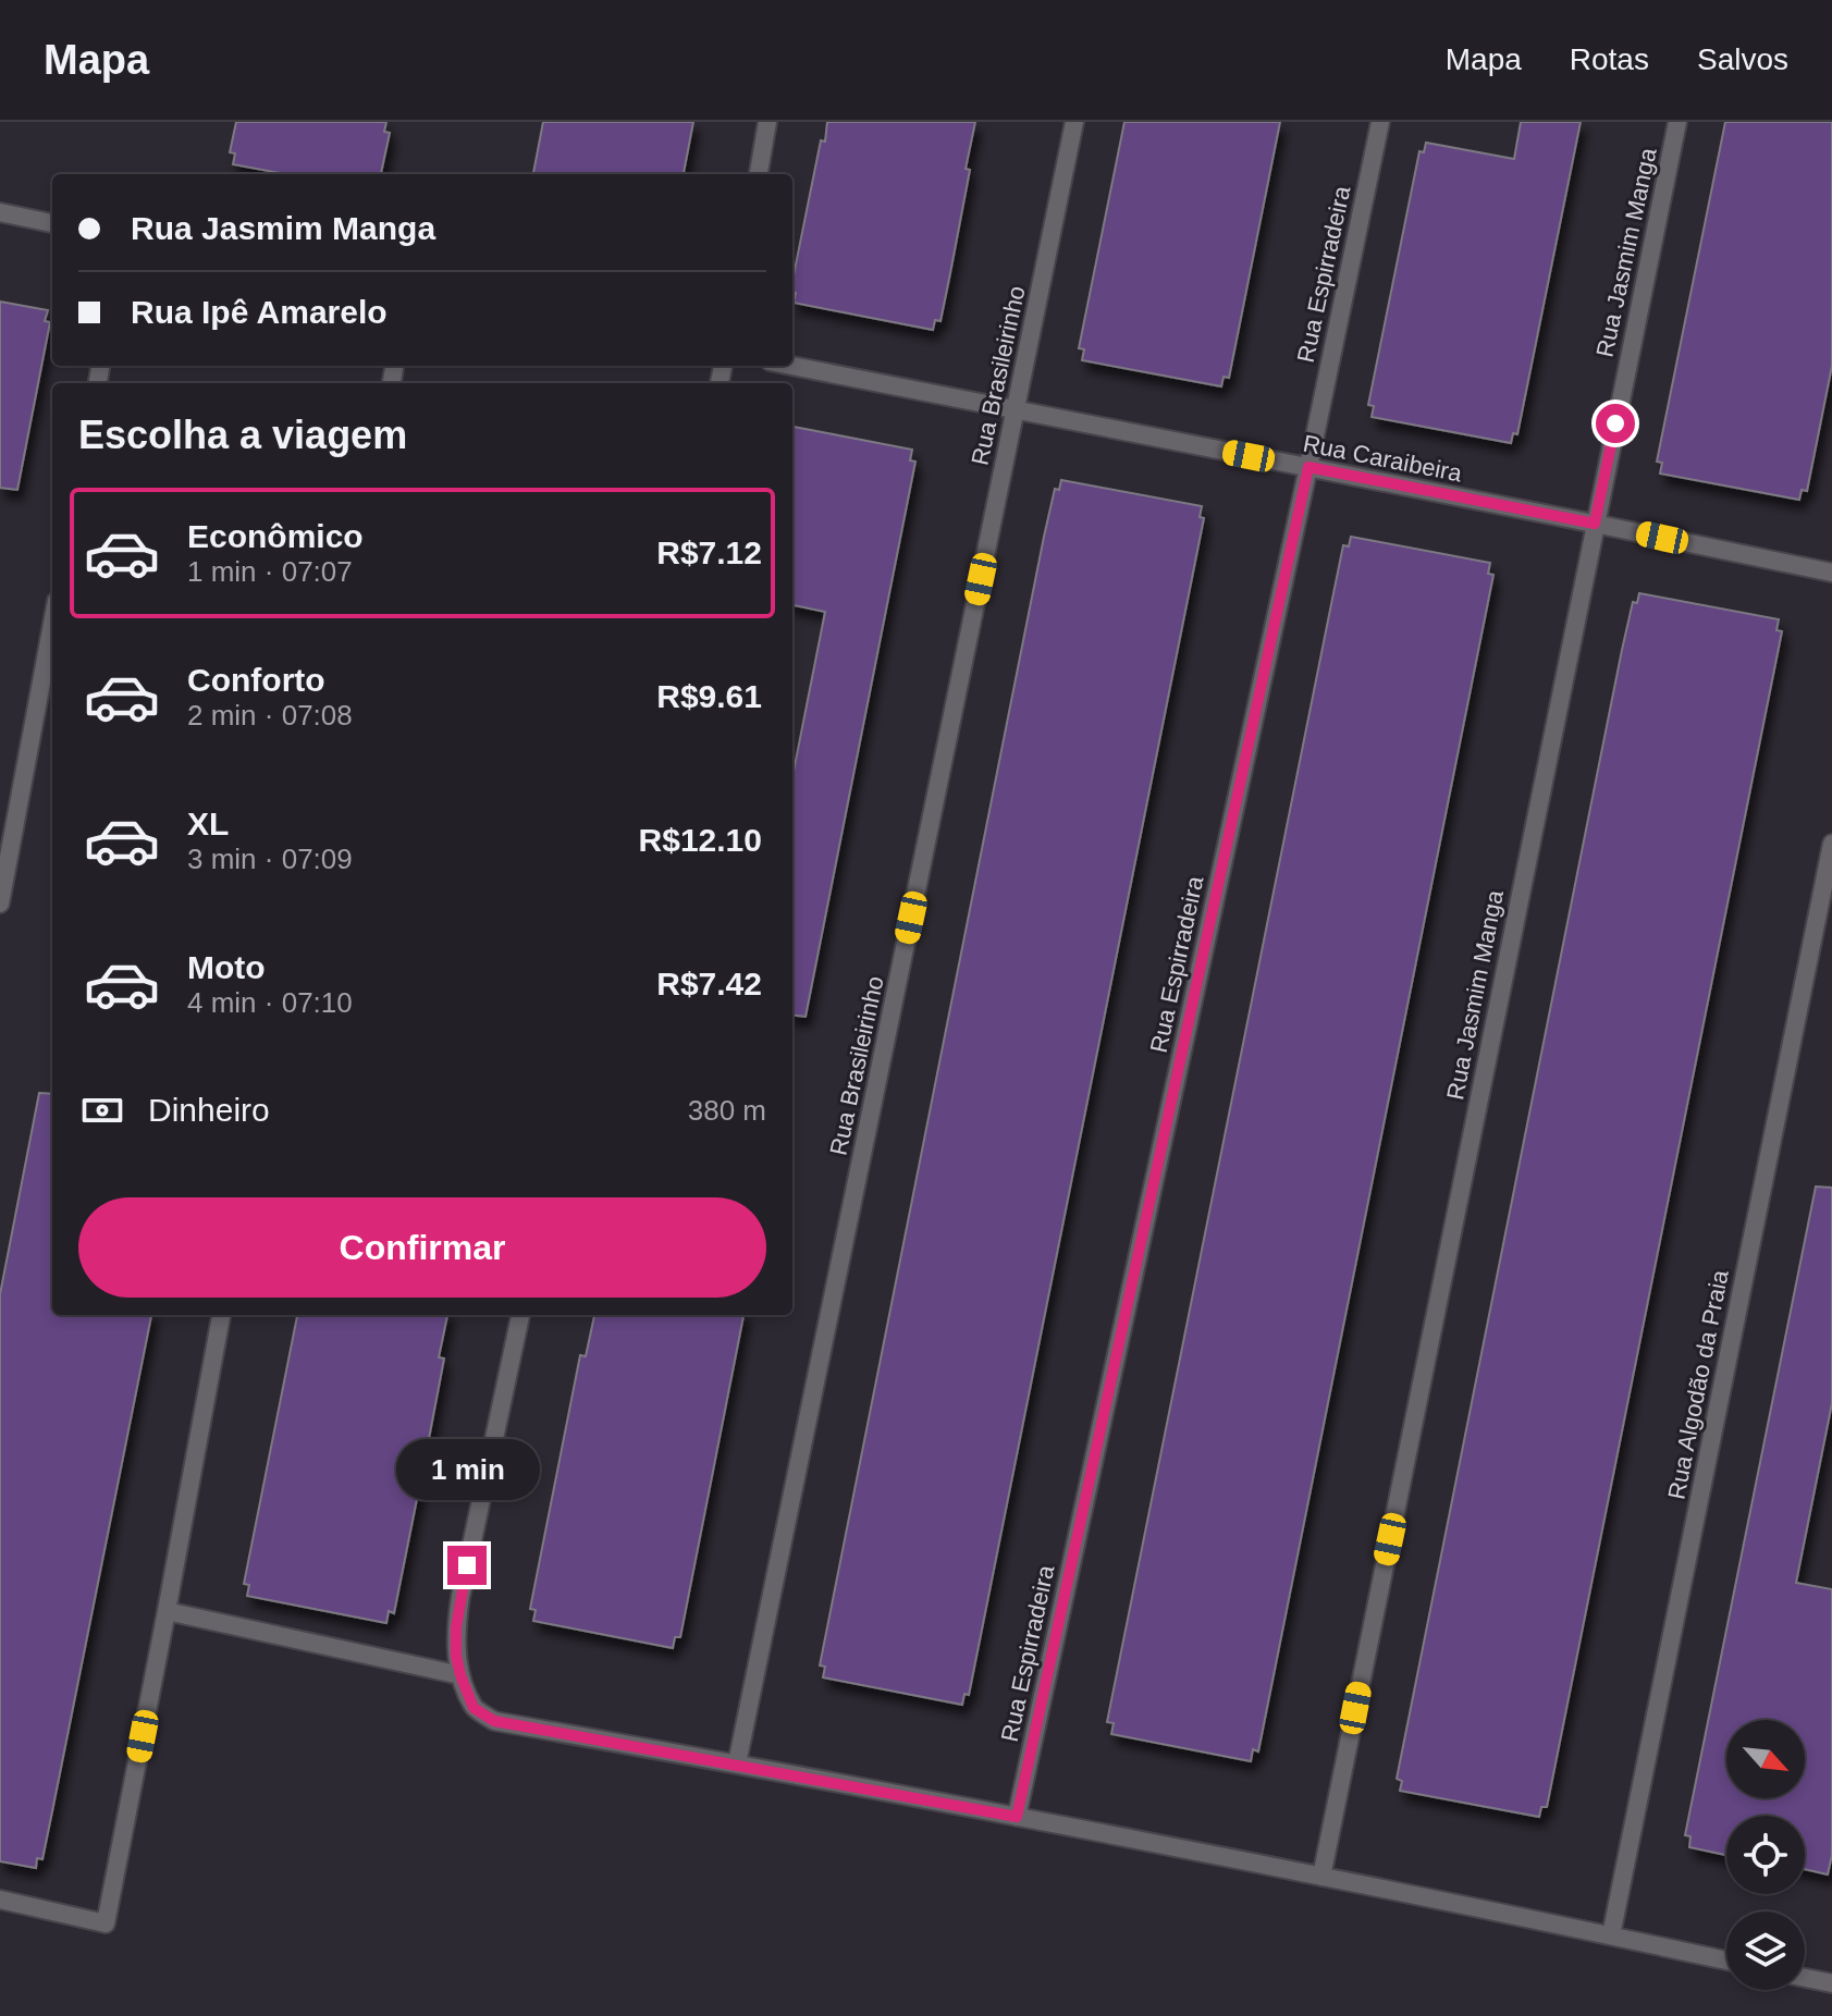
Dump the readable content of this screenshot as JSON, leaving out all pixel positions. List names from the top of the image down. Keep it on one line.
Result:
{"streets":{"street":["Rua Jasmim Manga","Rua Espirradeira","Rua Brasileirinho","Rua Caraibeira","Rua Algodão da Praia"]},"crossings":[["Rua Jasmim Manga","Rua Caraibeira"],["Rua Espirradeira","Rua Caraibeira"],["Rua Brasileirinho","Rua Caraibeira"]],"north":"bottom right","page":{"header":"Mapa","nav":["Mapa","Rotas","Salvos"],"banner":["Rua Jasmim Manga","Rua Ipê Amarelo"],"heading":"Escolha a viagem","list":[{"name":"Econômico","note":"1 min · 07:07","value":"R$7.12"},{"name":"Conforto","note":"2 min · 07:08","value":"R$9.61"},{"name":"XL","note":"3 min · 07:09","value":"R$12.10"},{"name":"Moto","note":"4 min · 07:10","value":"R$7.42"}],"pay":["Dinheiro","380 m"],"buttons":"Confirmar","bubble":"1 min"}}
